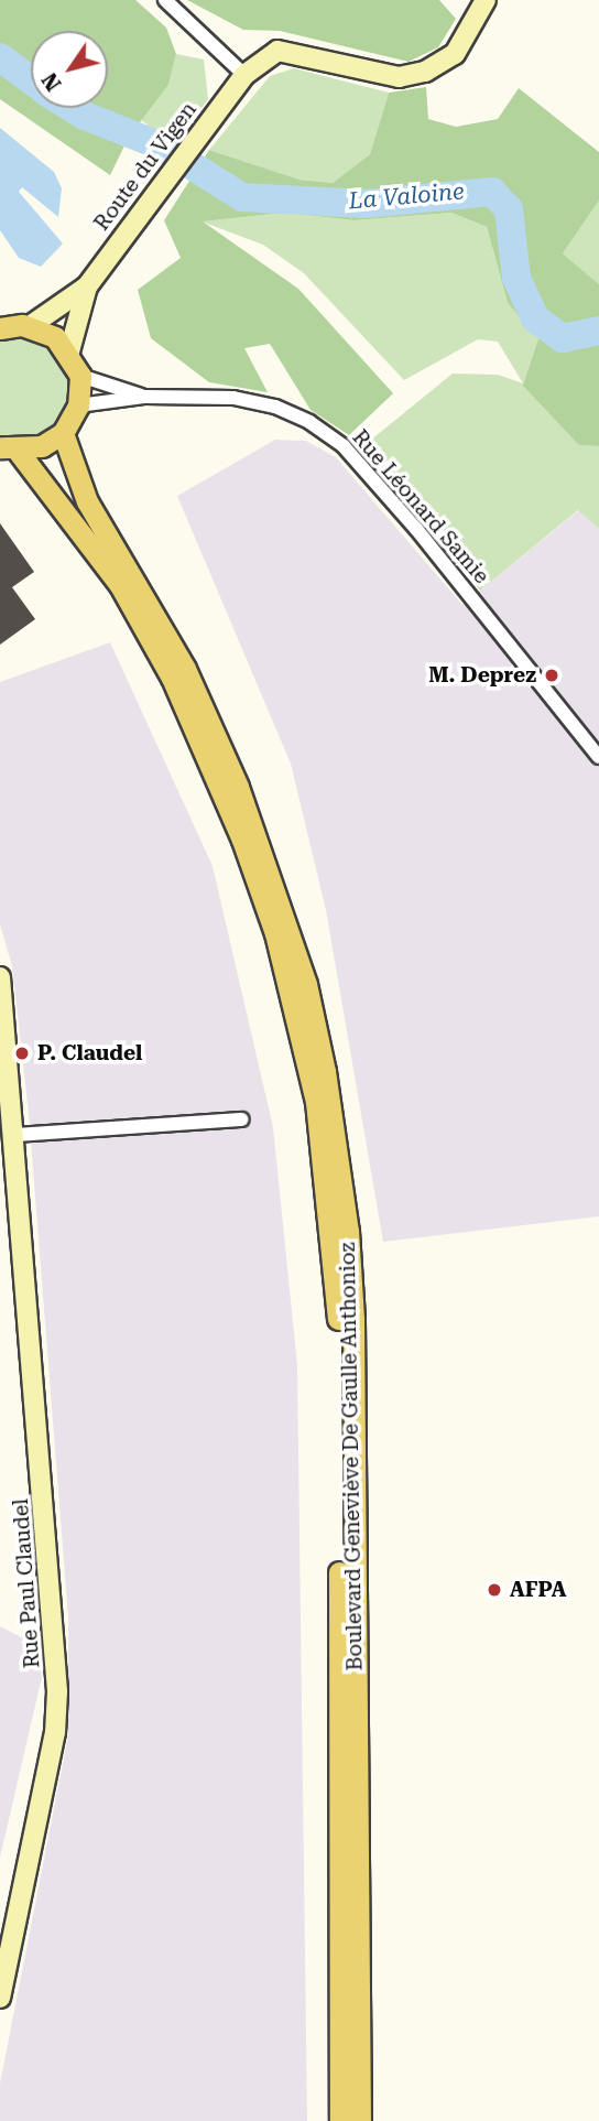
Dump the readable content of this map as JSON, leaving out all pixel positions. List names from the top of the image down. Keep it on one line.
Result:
{"streets":{"main road":["Boulevard Geneviève De Gaulle Anthonioz"],"street":["Route du Vigen","Rue Léonard Samie","Rue Paul Claudel"]},"water":["La Valoine"],"places":["M. Deprez","P. Claudel","AFPA"],"north":"bottom left"}
